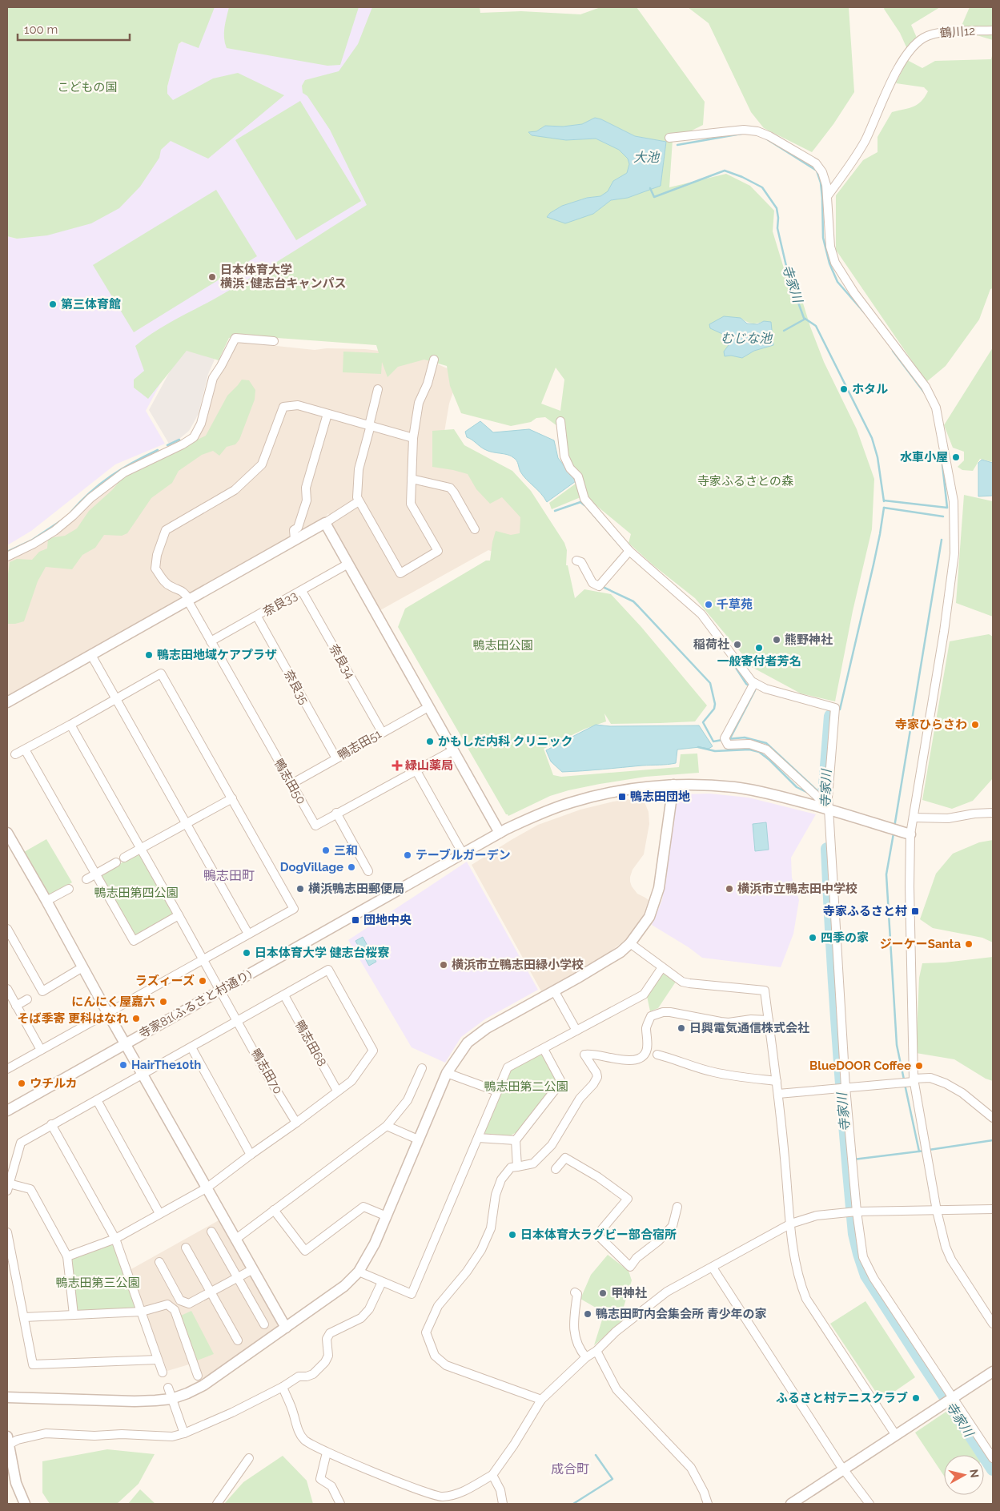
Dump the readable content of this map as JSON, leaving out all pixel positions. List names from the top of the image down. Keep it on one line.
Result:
{"streets":{"street":["鶴川12","奈良33","奈良34","奈良35","鴨志田51","鴨志田50","寺家81(ふるさと村通り)","鴨志田68","鴨志田70"]},"crossings":[["奈良33","奈良34"],["奈良33","奈良35"],["奈良33","鴨志田50"],["奈良34","鴨志田51"],["奈良35","鴨志田51"],["鴨志田51","鴨志田50"],["寺家81(ふるさと村通り)","鴨志田70"]],"districts":["鴨志田町","成合町"],"water":["大池","寺家川","むじな池"],"parks":["こどもの国","寺家ふるさとの森","鴨志田公園","鴨志田第四公園","鴨志田第二公園","鴨志田第三公園"],"places":{"other":["日本体育大学 横浜･健志台キャンパス","第三体育館","ホタル","水車小屋","千草苑","熊野神社","稲荷社","一般寄付者芳名","鴨志田地域ケアプラザ","寺家ひらさわ","かもしだ内科 クリニック","三和","テーブルガーデン","DogVillage","横浜鴨志田郵便局","横浜市立鴨志田中学校","四季の家","ジーケーSanta","日本体育大学 健志台桜寮","横浜市立鴨志田緑小学校","ラズィーズ","にんにく屋嘉六","そば季寄 更科はなれ","日興電気通信株式会社","HairThe10th","BlueDOOR Coffee","ウチルカ","日本体育大ラグビー部合宿所","甲神社","鴨志田町内会集会所 青少年の家","ふるさと村テニスクラブ"],"health":["緑山薬局"],"transit":["鴨志田団地","寺家ふるさと村","団地中央"]},"scale_bar":"100 m","north":"right"}
